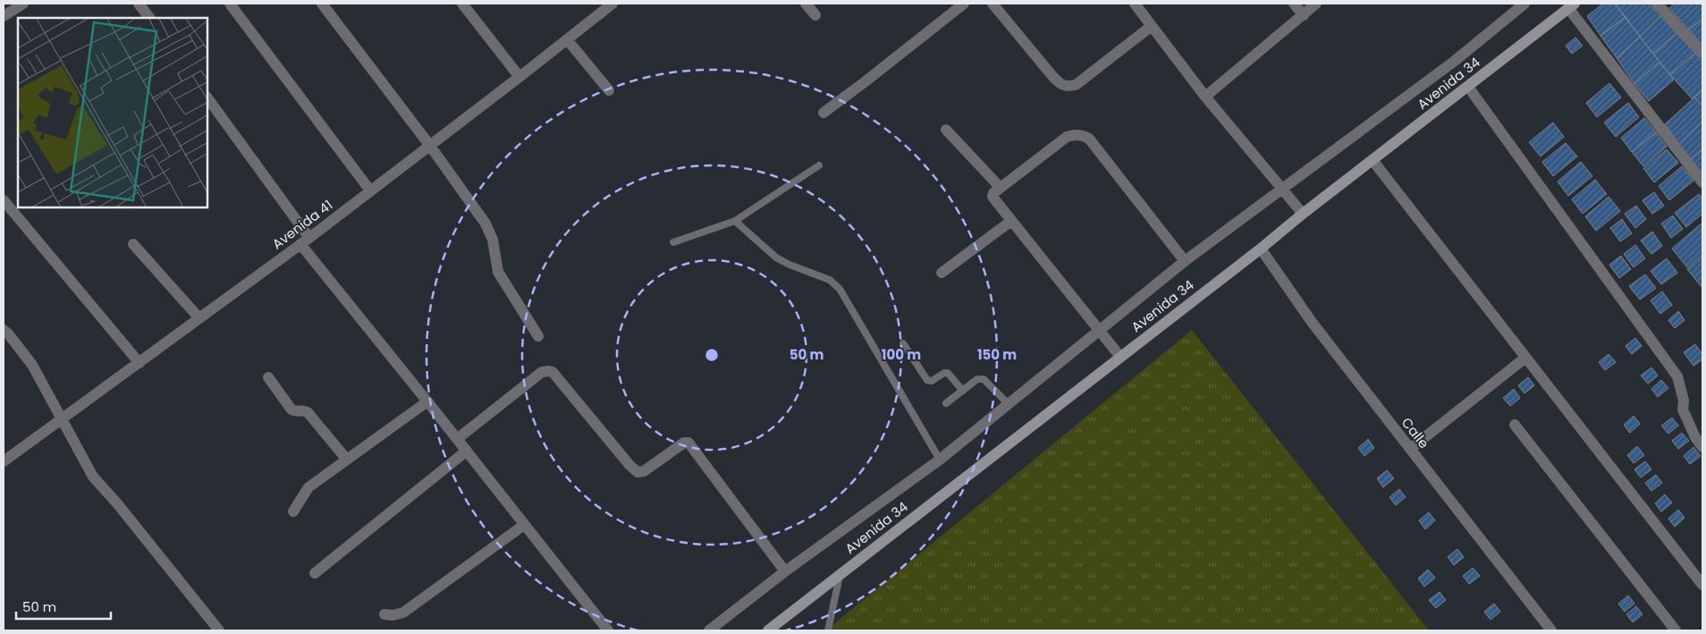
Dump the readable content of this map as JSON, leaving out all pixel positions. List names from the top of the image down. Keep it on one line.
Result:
{"streets":{"street":["Avenida 34","Avenida 41","Calle"]},"crossings":[["Avenida 34","Calle"]],"scale_bar":"50 m","rings":["50 m","100 m","150 m"]}
